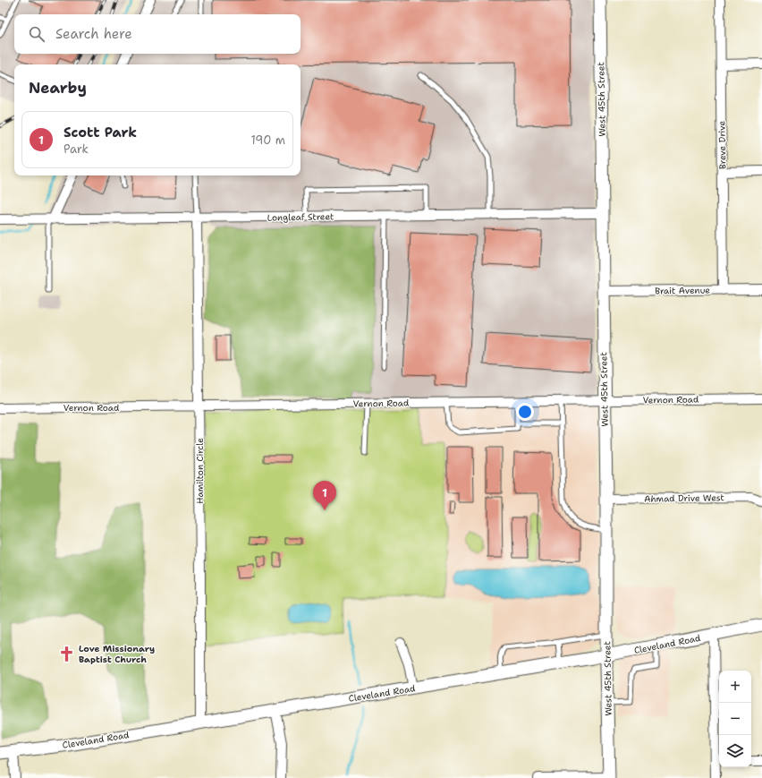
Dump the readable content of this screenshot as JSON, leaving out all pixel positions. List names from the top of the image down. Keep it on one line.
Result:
{"streets":{"street":["West 45th Street","Breve Drive","Longleaf Street","Brait Avenue","Vernon Road","Hamilton Circle","Ahmad Drive West","Cleveland Road"]},"crossings":[["West 45th Street","Longleaf Street"],["West 45th Street","Brait Avenue"],["West 45th Street","Vernon Road"],["West 45th Street","Ahmad Drive West"],["West 45th Street","Cleveland Road"],["Breve Drive","Brait Avenue"],["Longleaf Street","Hamilton Circle"],["Vernon Road","Hamilton Circle"],["Hamilton Circle","Cleveland Road"]],"places":{"church":["Love Missionary Baptist Church"]},"page":{"search":"Search here","heading":"Nearby","list":[{"mark":"1","name":"Scott Park","note":"Park","value":"190 m"}],"pins":"1","map_buttons":["+","−"]}}
